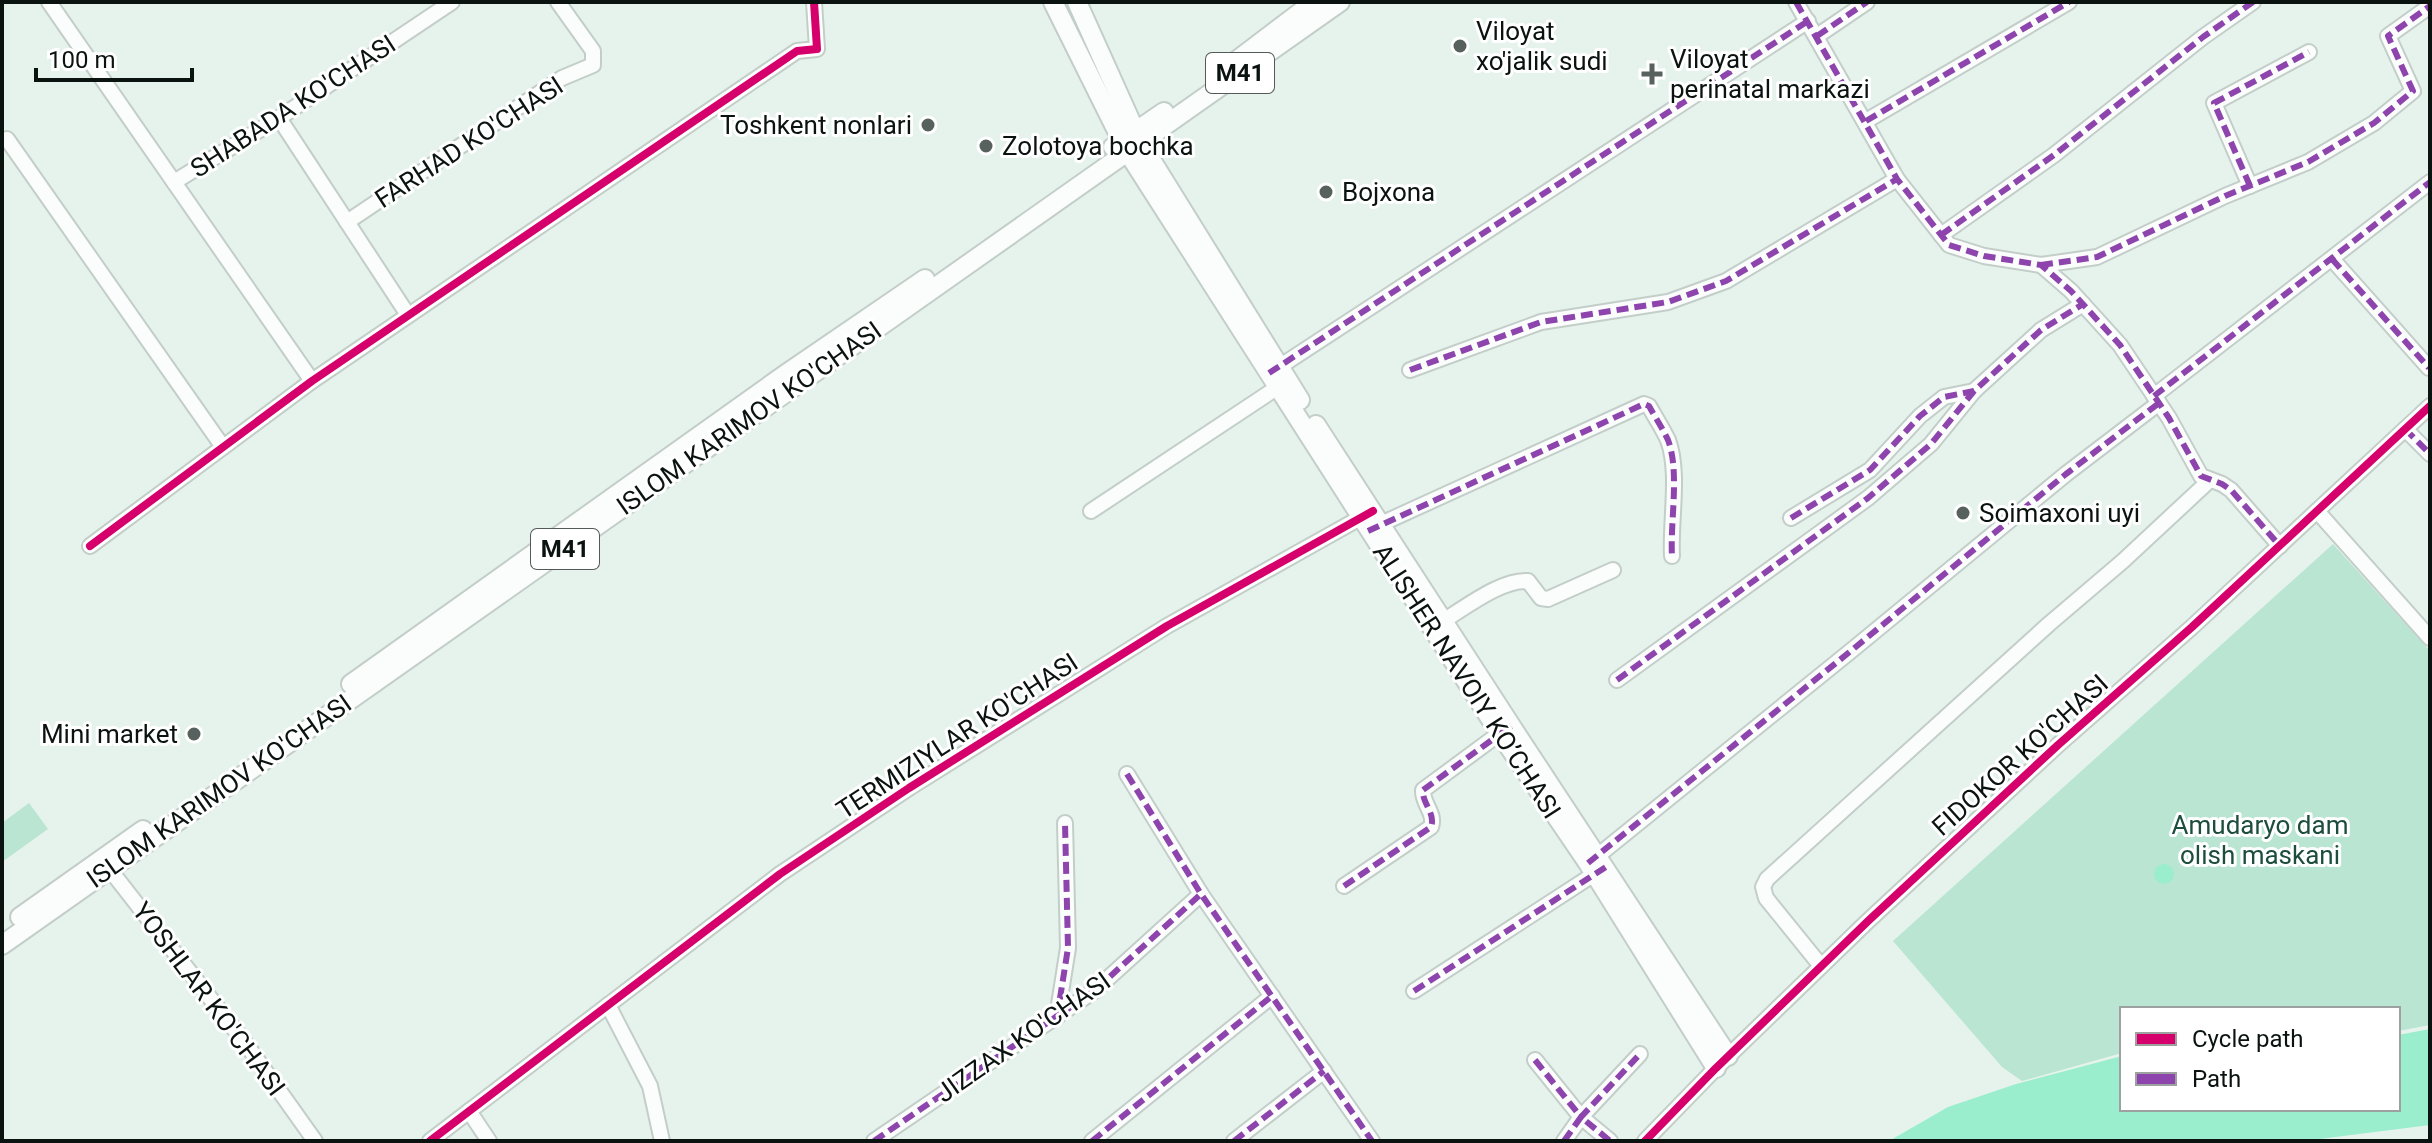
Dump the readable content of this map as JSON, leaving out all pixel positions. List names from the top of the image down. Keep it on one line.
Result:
{"streets":{"main road":["M41","ISLOM KARIMOV KO'CHASI","ALISHER NAVOIY KO’CHASI"],"street":["SHABADA KO'CHASI","FARHAD KO'CHASI","TERMIZIYLAR KO'CHASI","FIDOKOR KO'CHASI","YOSHLAR KO'CHASI","JIZZAX KO'CHASI"]},"crossings":[["ISLOM KARIMOV KO'CHASI","ALISHER NAVOIY KO’CHASI"],["ISLOM KARIMOV KO'CHASI","YOSHLAR KO'CHASI"],["ALISHER NAVOIY KO’CHASI","TERMIZIYLAR KO'CHASI"],["ALISHER NAVOIY KO’CHASI","FIDOKOR KO'CHASI"]],"parks":["Amudaryo dam olish maskani"],"places":{"other":["Viloyat xo'jalik sudi","Toshkent nonlari","Zolotoya bochka","Bojxona","Soimaxoni uyi","Mini market"],"health":["Viloyat perinatal markazi"]},"legend":["Cycle path","Path"],"scale_bar":"100 m"}
